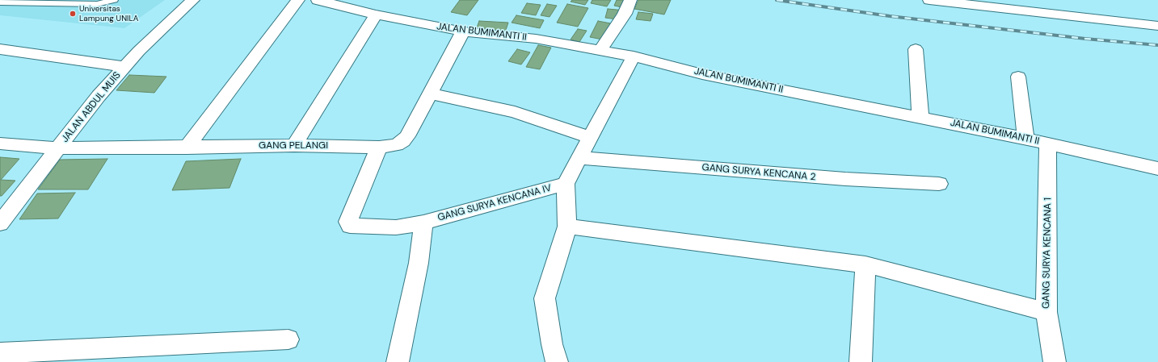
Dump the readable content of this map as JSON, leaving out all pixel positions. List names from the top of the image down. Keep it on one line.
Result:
{"streets":{"street":["JALAN BUMIMANTI II","JALAN ABDUL MUIS","GANG PELANGI","GANG SURYA KENCANA 2","GANG SURYA KENCANA IV","GANG SURYA KENCANA 1"]},"crossings":[["JALAN BUMIMANTI II","GANG PELANGI"],["JALAN BUMIMANTI II","GANG SURYA KENCANA 1"],["JALAN ABDUL MUIS","GANG PELANGI"],["GANG PELANGI","GANG SURYA KENCANA IV"]],"places":["Universitas Lampung UNILA"]}
